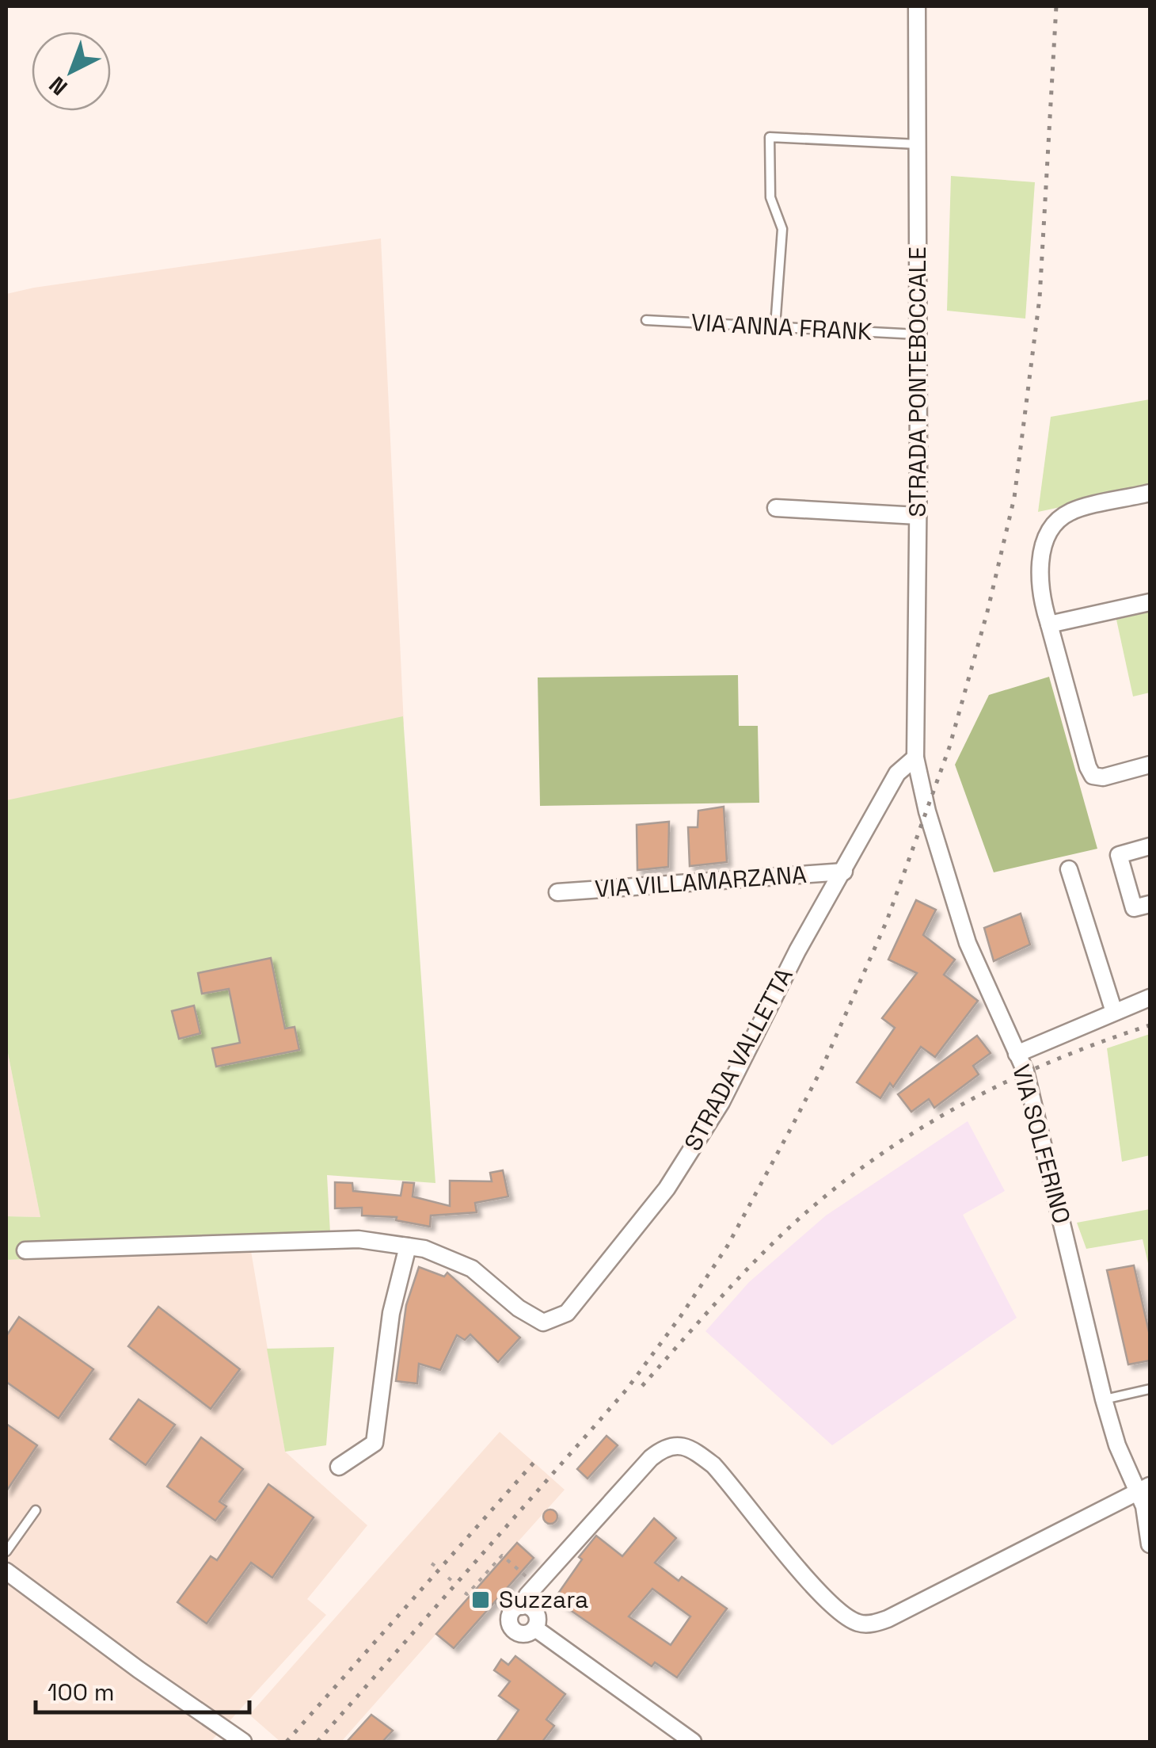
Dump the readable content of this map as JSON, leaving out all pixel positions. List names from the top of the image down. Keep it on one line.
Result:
{"streets":{"street":["STRADA PONTEBOCCALE","VIA VILLAMARZANA","STRADA VALLETTA","VIA SOLFERINO"],"lane":["VIA ANNA FRANK"]},"crossings":[["VIA ANNA FRANK","STRADA PONTEBOCCALE"],["STRADA PONTEBOCCALE","STRADA VALLETTA"],["STRADA PONTEBOCCALE","VIA SOLFERINO"],["VIA VILLAMARZANA","STRADA VALLETTA"],["STRADA VALLETTA","VIA SOLFERINO"]],"places":{"transit":["Suzzara"]},"scale_bar":"100 m","north":"bottom left"}
